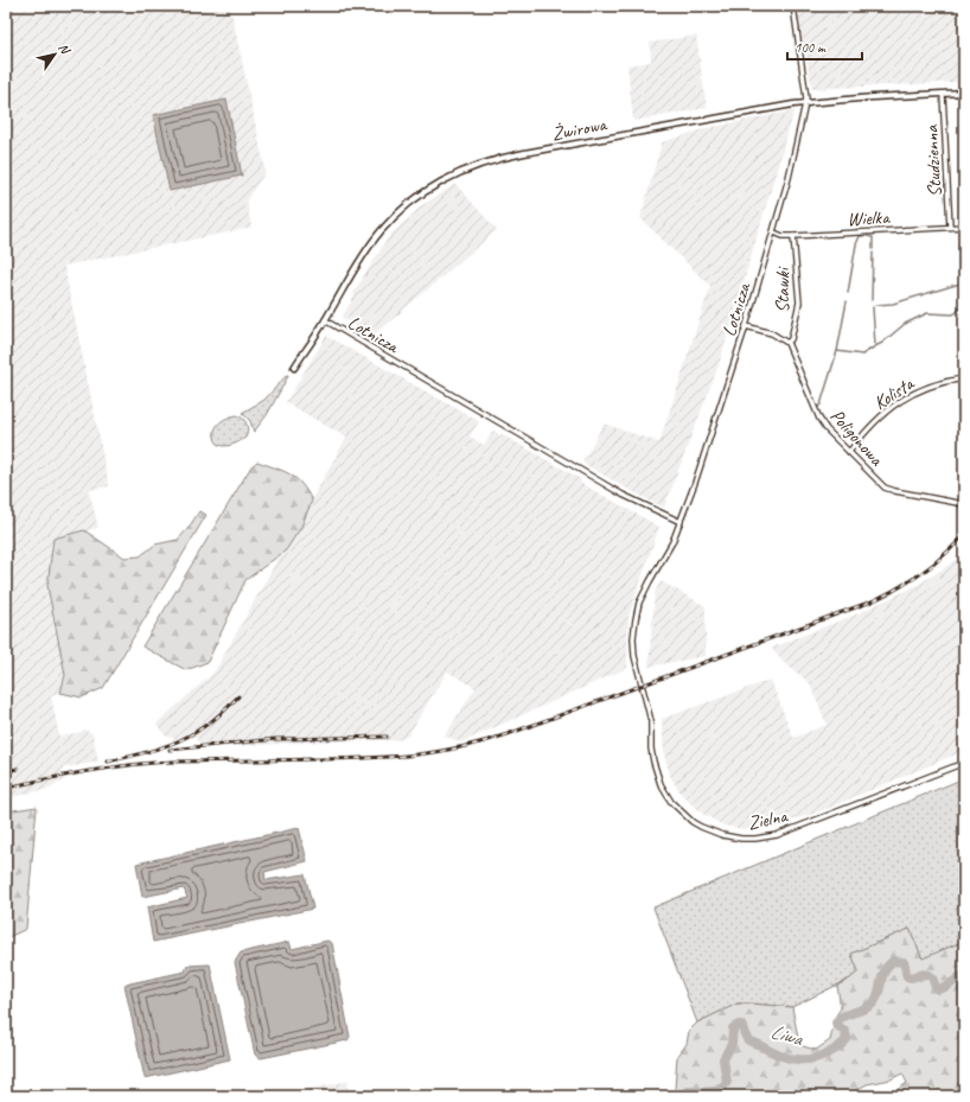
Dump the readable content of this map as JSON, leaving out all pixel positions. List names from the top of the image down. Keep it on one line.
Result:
{"streets":{"street":["Żwirowa","Studzienna","Wielka","Stawki","Lotnicza","Kolista","Poligonowa","Zielna"]},"crossings":[["Żwirowa","Studzienna"],["Żwirowa","Lotnicza"],["Studzienna","Wielka"],["Wielka","Stawki"],["Wielka","Lotnicza"],["Stawki","Poligonowa"],["Lotnicza","Zielna"],["Kolista","Poligonowa"]],"water":["Liwa"],"scale_bar":"100 m","north":"top right"}
